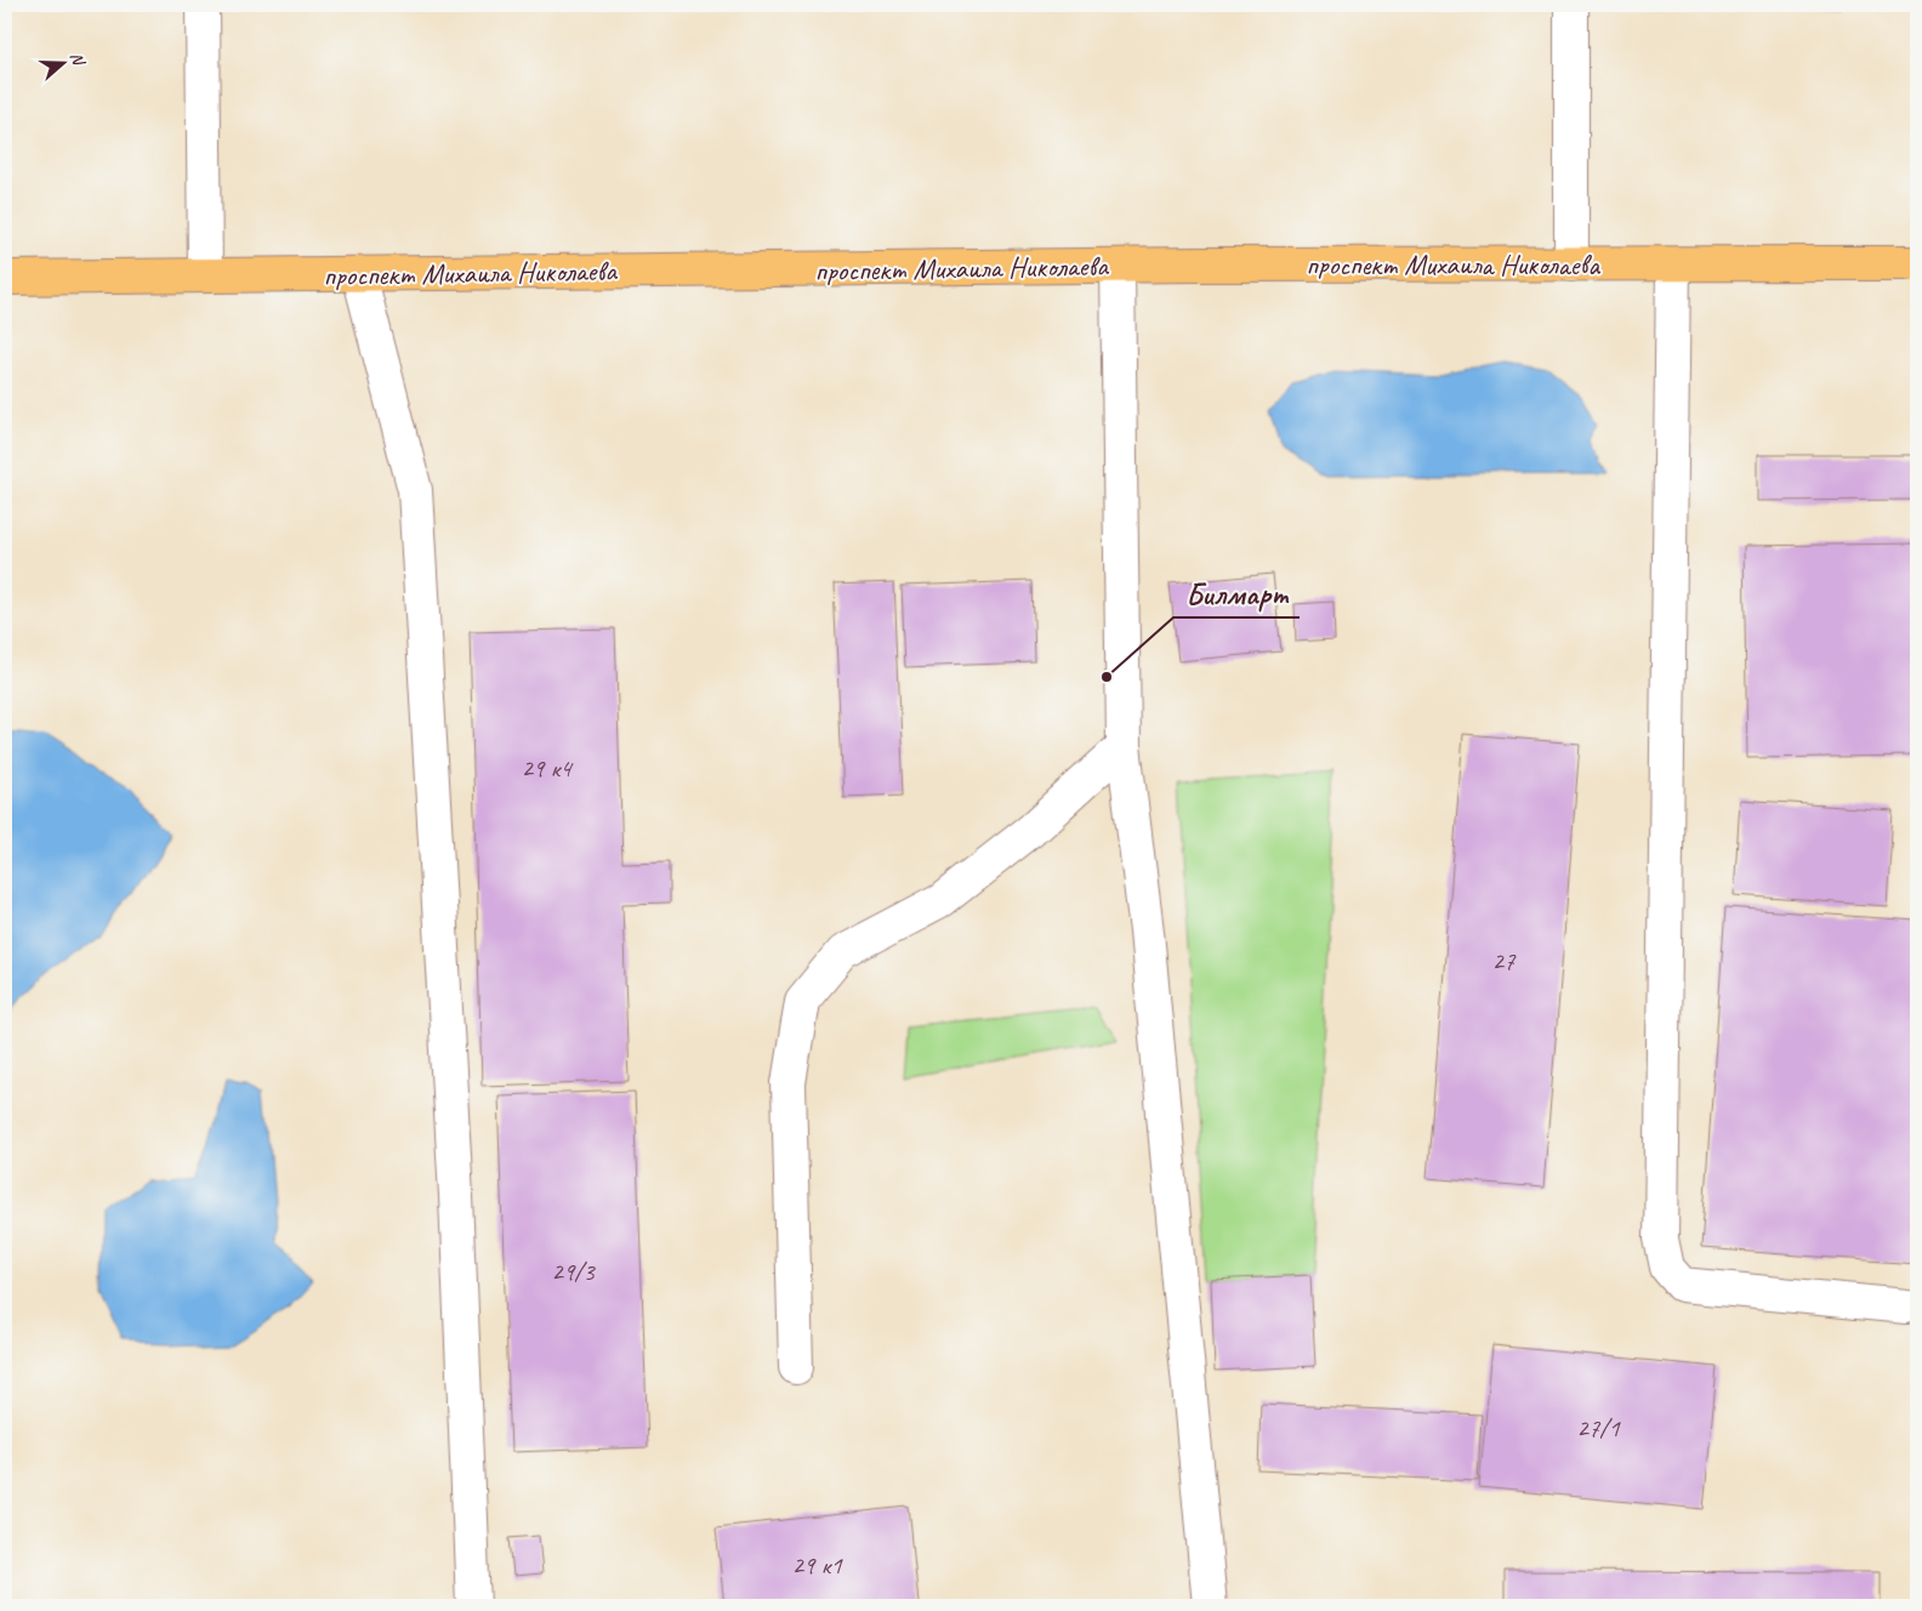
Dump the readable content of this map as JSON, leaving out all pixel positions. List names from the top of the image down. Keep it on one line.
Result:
{"streets":{"main road":["проспект Михаила Николаева"]},"places":["Билмарт"],"house_numbers":["29 к4","27","29/3","27/1","29 к1"],"north":"right"}
